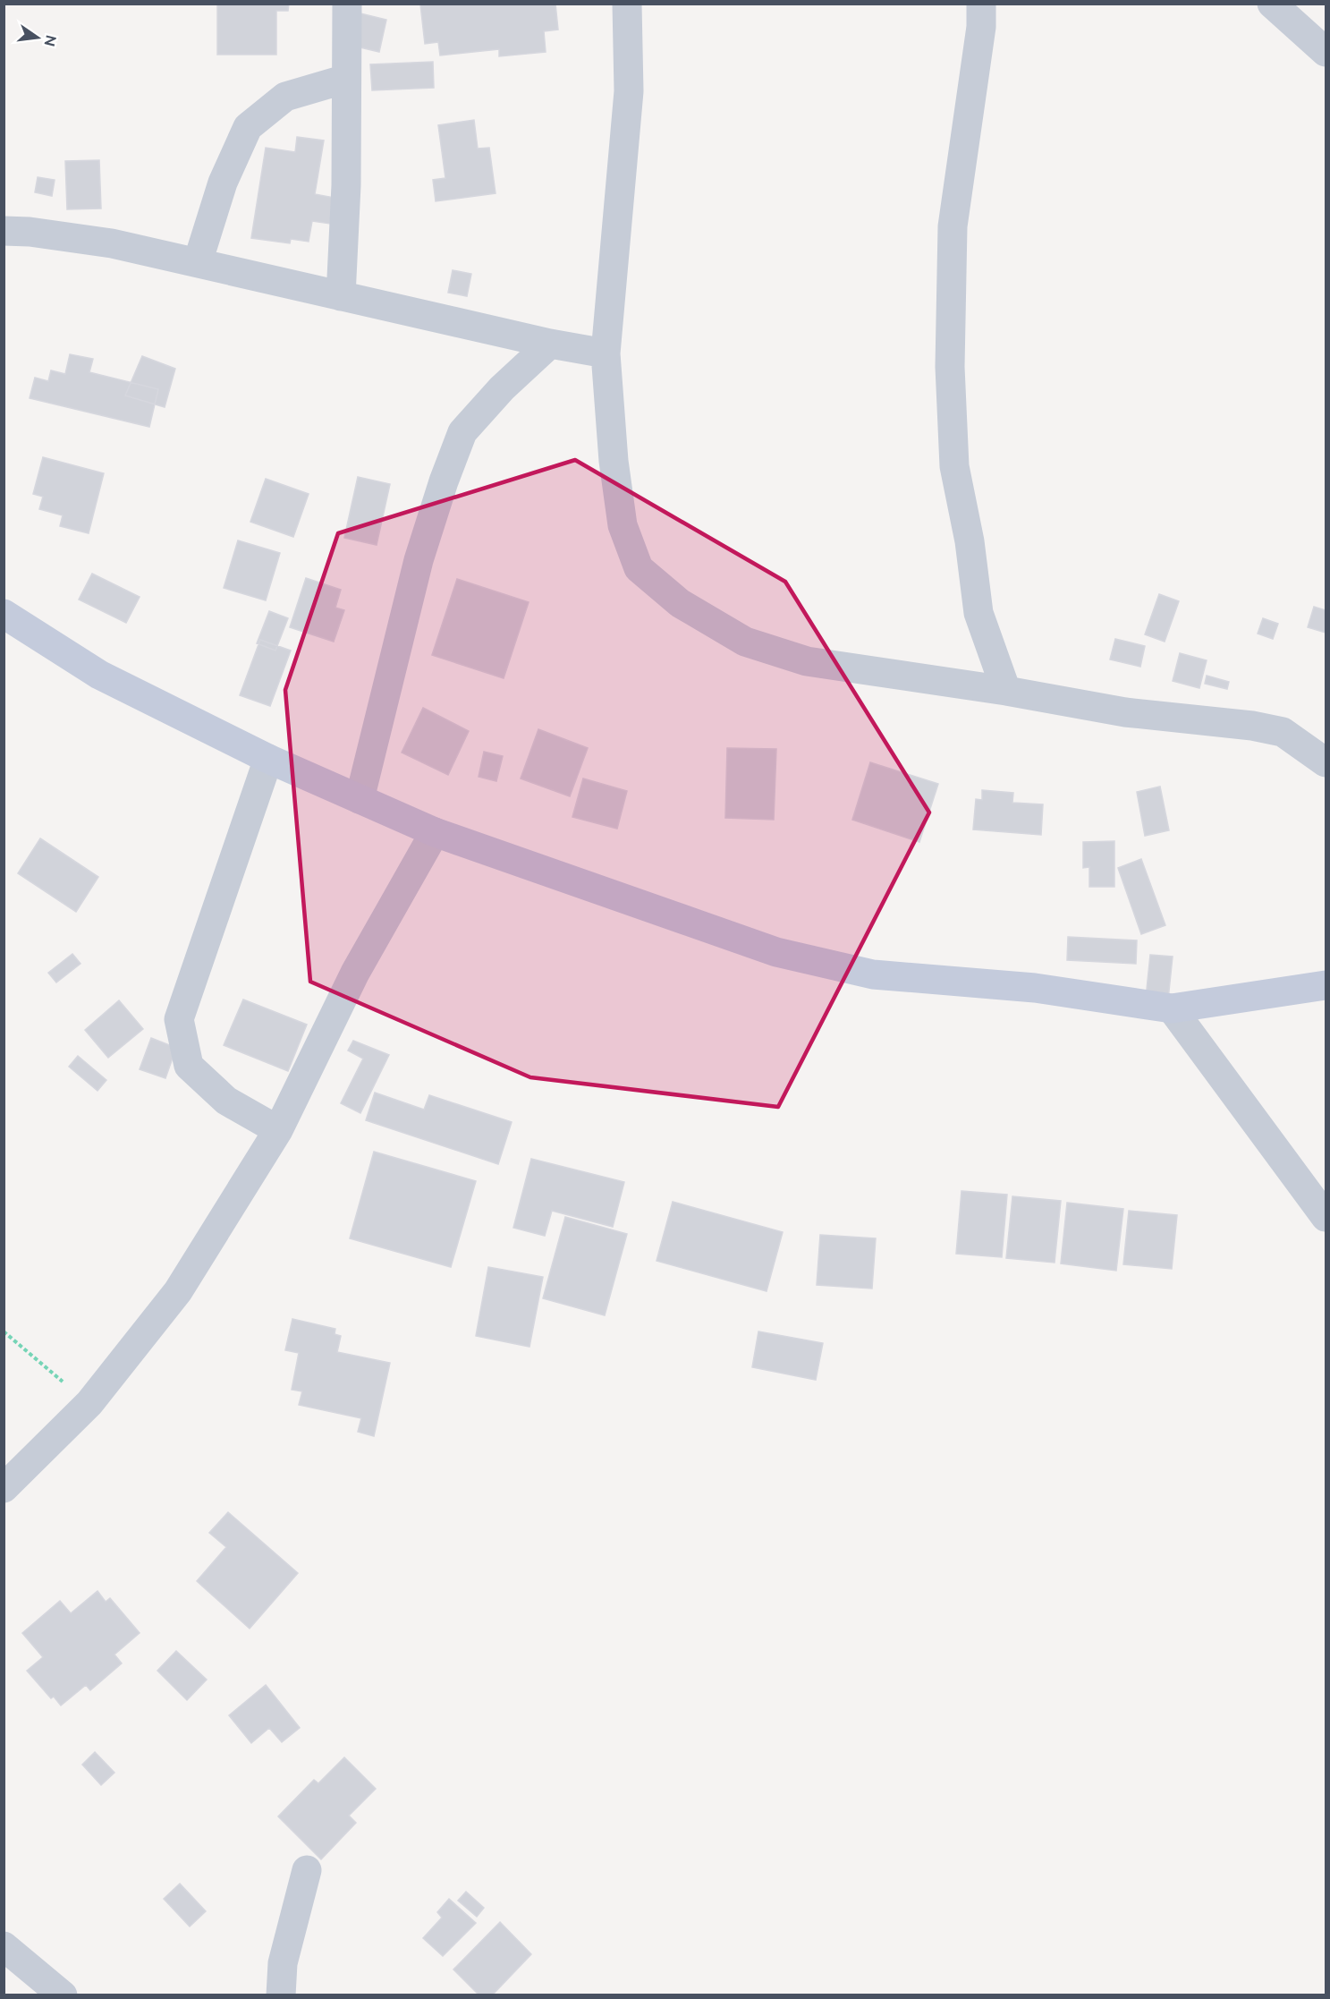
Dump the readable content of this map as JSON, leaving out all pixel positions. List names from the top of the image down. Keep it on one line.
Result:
{"north":"right"}
